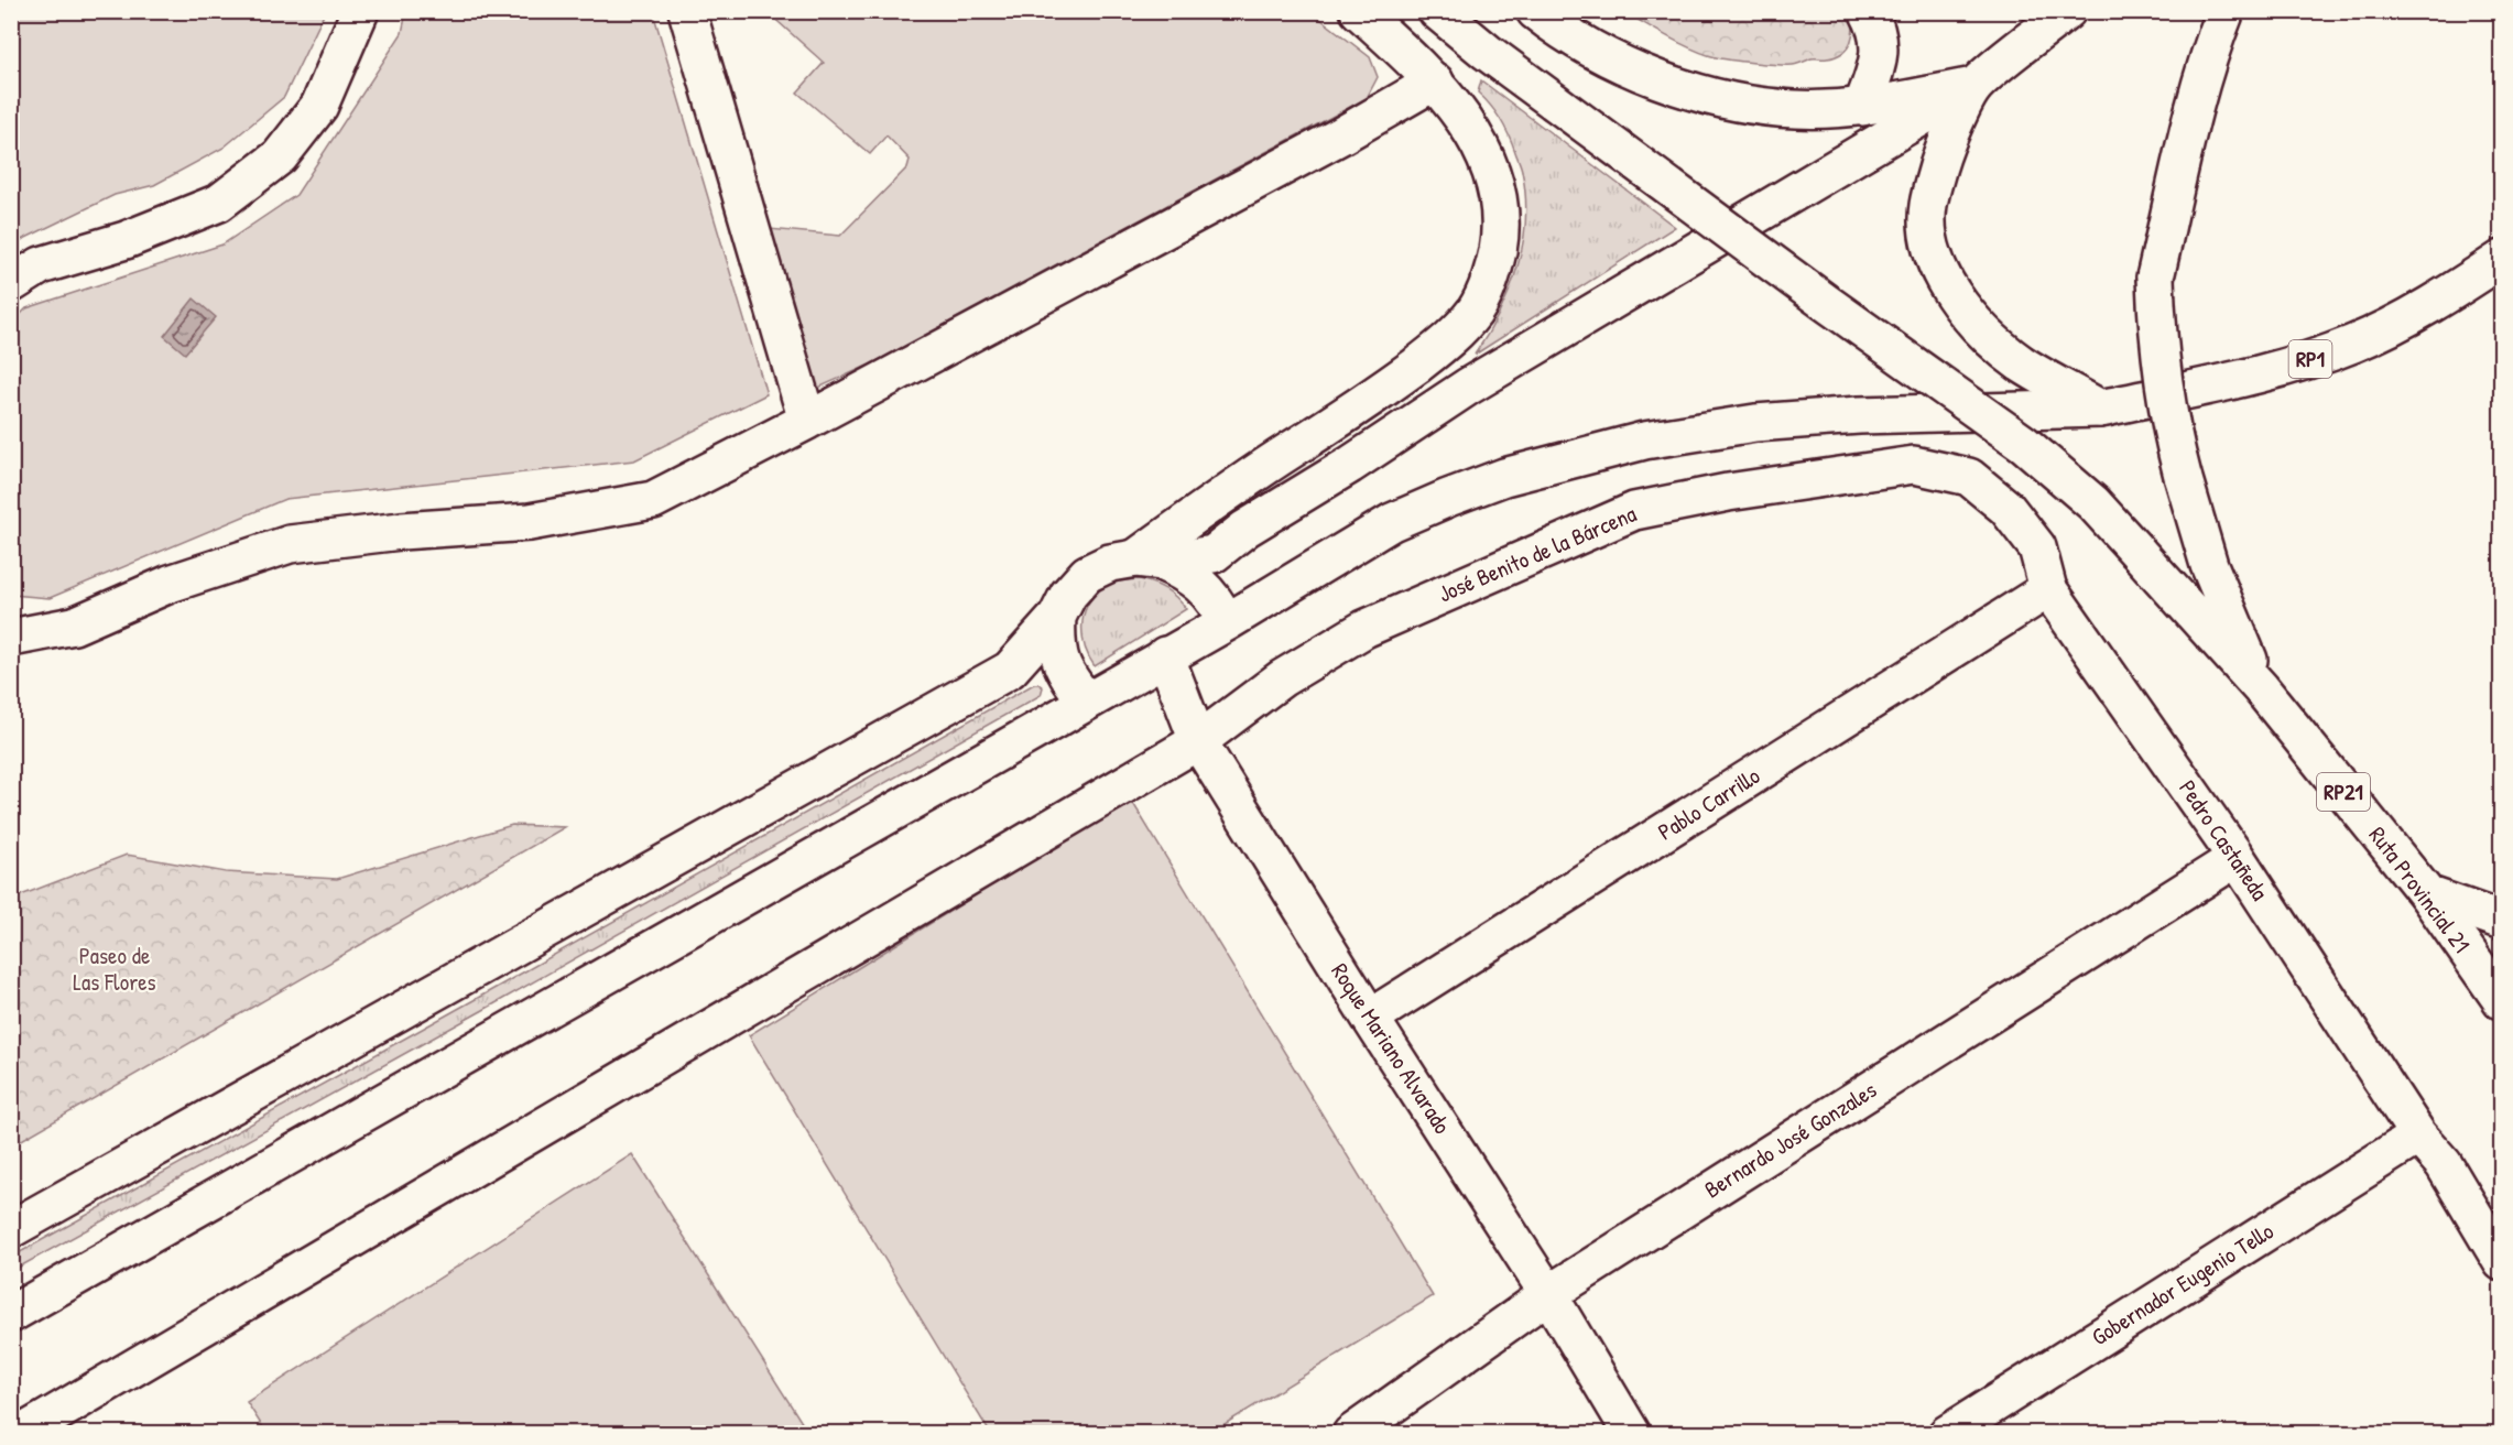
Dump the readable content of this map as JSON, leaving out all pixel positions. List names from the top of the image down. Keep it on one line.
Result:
{"streets":{"street":["RP1","José Benito de la Bárcena","RP21","Pablo Carrillo","Pedro Castañeda","Ruta Provincial 21","Roque Mariano Alvarado","Bernardo José Gonzales","Gobernador Eugenio Tello"]},"crossings":[["RP1","Roque Mariano Alvarado"],["José Benito de la Bárcena","Pedro Castañeda"],["José Benito de la Bárcena","Roque Mariano Alvarado"],["Pablo Carrillo","Pedro Castañeda"],["Pablo Carrillo","Roque Mariano Alvarado"],["Pedro Castañeda","Bernardo José Gonzales"],["Pedro Castañeda","Gobernador Eugenio Tello"],["Roque Mariano Alvarado","Bernardo José Gonzales"]],"parks":["Paseo de Las Flores"]}
